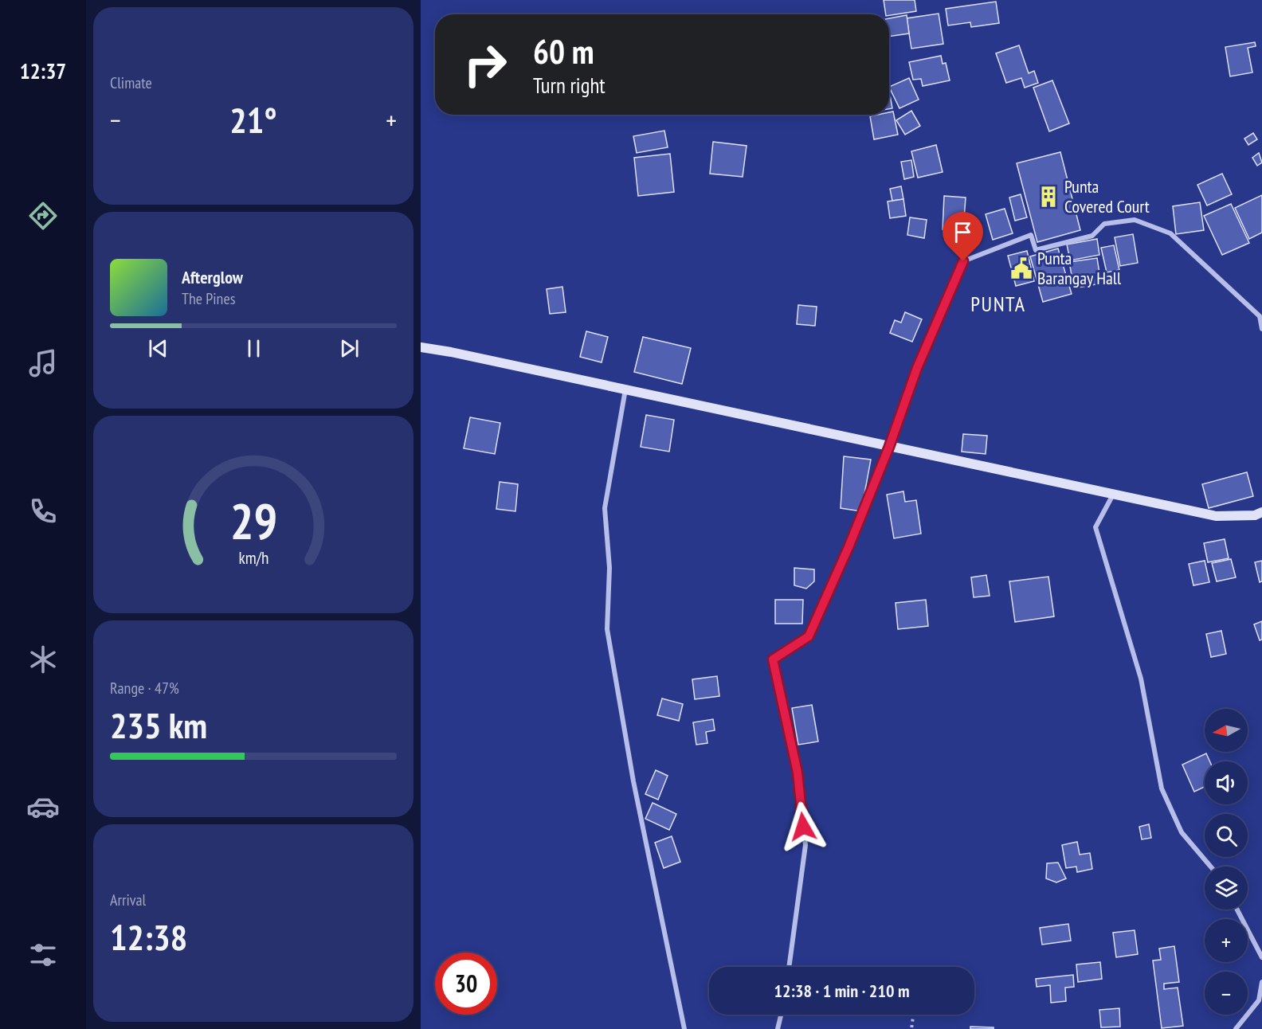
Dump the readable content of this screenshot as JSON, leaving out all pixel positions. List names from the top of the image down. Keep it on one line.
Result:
{"districts":["PUNTA"],"places":{"building":["Punta Covered Court"],"public building":["Punta Barangay Hall"]},"north":"left","page":{"tabs":"12:37","tile":["Climate",["Range · 47%","235 km"],["Arrival","12:38"]],"turn":["60 m","Turn right"],"heat":["−","21°","+"],"song":["Afterglow","The Pines"],"map_buttons":["+","−"],"limit":"30","trip":"12:38 · 1 min · 210 m","gauge":["29","km/h"]}}
